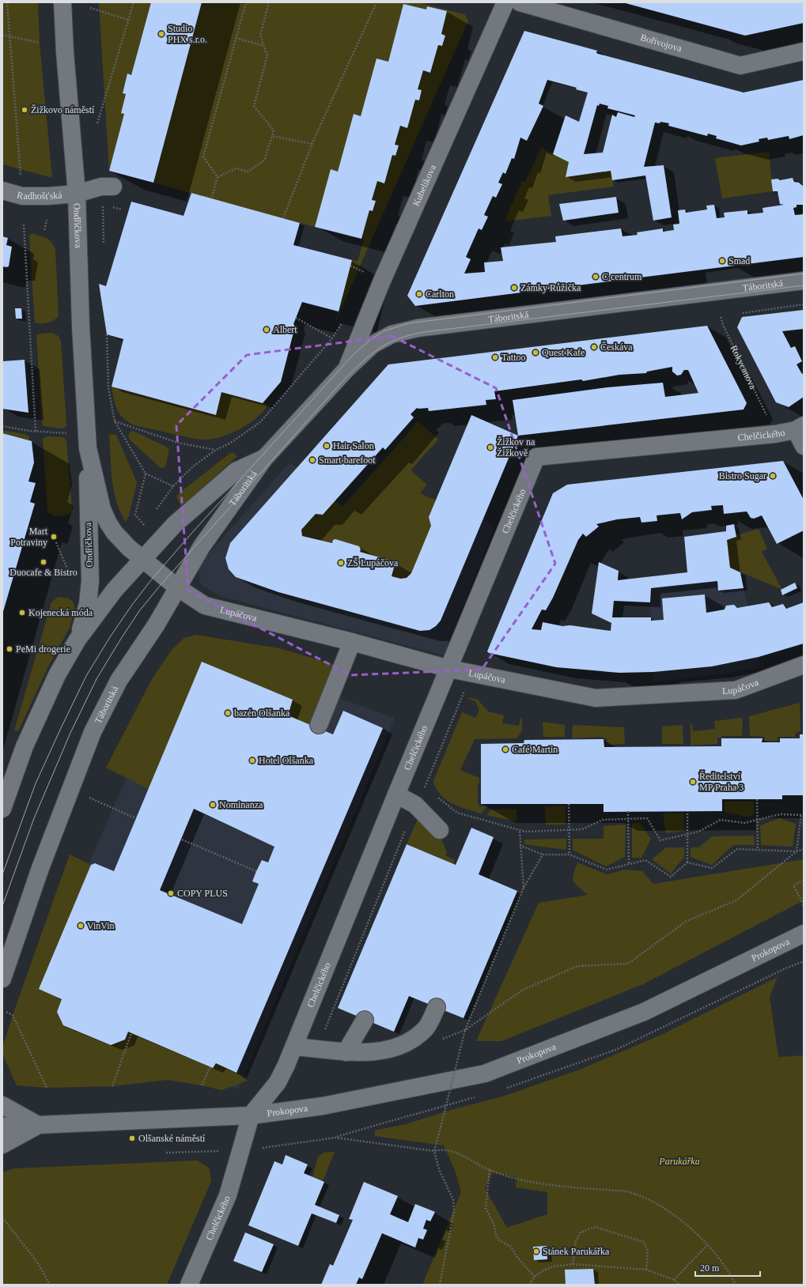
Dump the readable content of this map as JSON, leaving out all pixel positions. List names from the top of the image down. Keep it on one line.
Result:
{"streets":{"street":["Bořivojova","Kubelíkova","Radhošťská","Ondříčkova","Táboritská","Chelčického","Lupáčova","Prokopova"],"path":["Rokycanova"]},"crossings":[["Kubelíkova","Táboritská"],["Radhošťská","Ondříčkova"],["Ondříčkova","Táboritská"],["Ondříčkova","Lupáčova"],["Táboritská","Lupáčova"],["Chelčického","Lupáčova"],["Chelčického","Prokopova"]],"parks":["Parukářka"],"places":["Studio PHX s.r.o.","Žižkovo náměstí","Smad","C centrum","Zámky Růžička","Carlton","Albert","Českáva","Quest Kafe","Tattoo","Hair Salon","Žižkov na Žižkově","Smart barefoot","Bistro Sugar","Mart Potraviny","Duocafe & Bistro","ZŠ Lupáčova","Kojenecká móda","PeMi drogerie","bazén Olšanka","Café Martin","Hotel Olšanka","Ředitelství MP Praha 3","Nominanza","COPY PLUS","VinVin","Olšanské náměstí","Stánek Parukářka"],"scale_bar":"20 m"}
